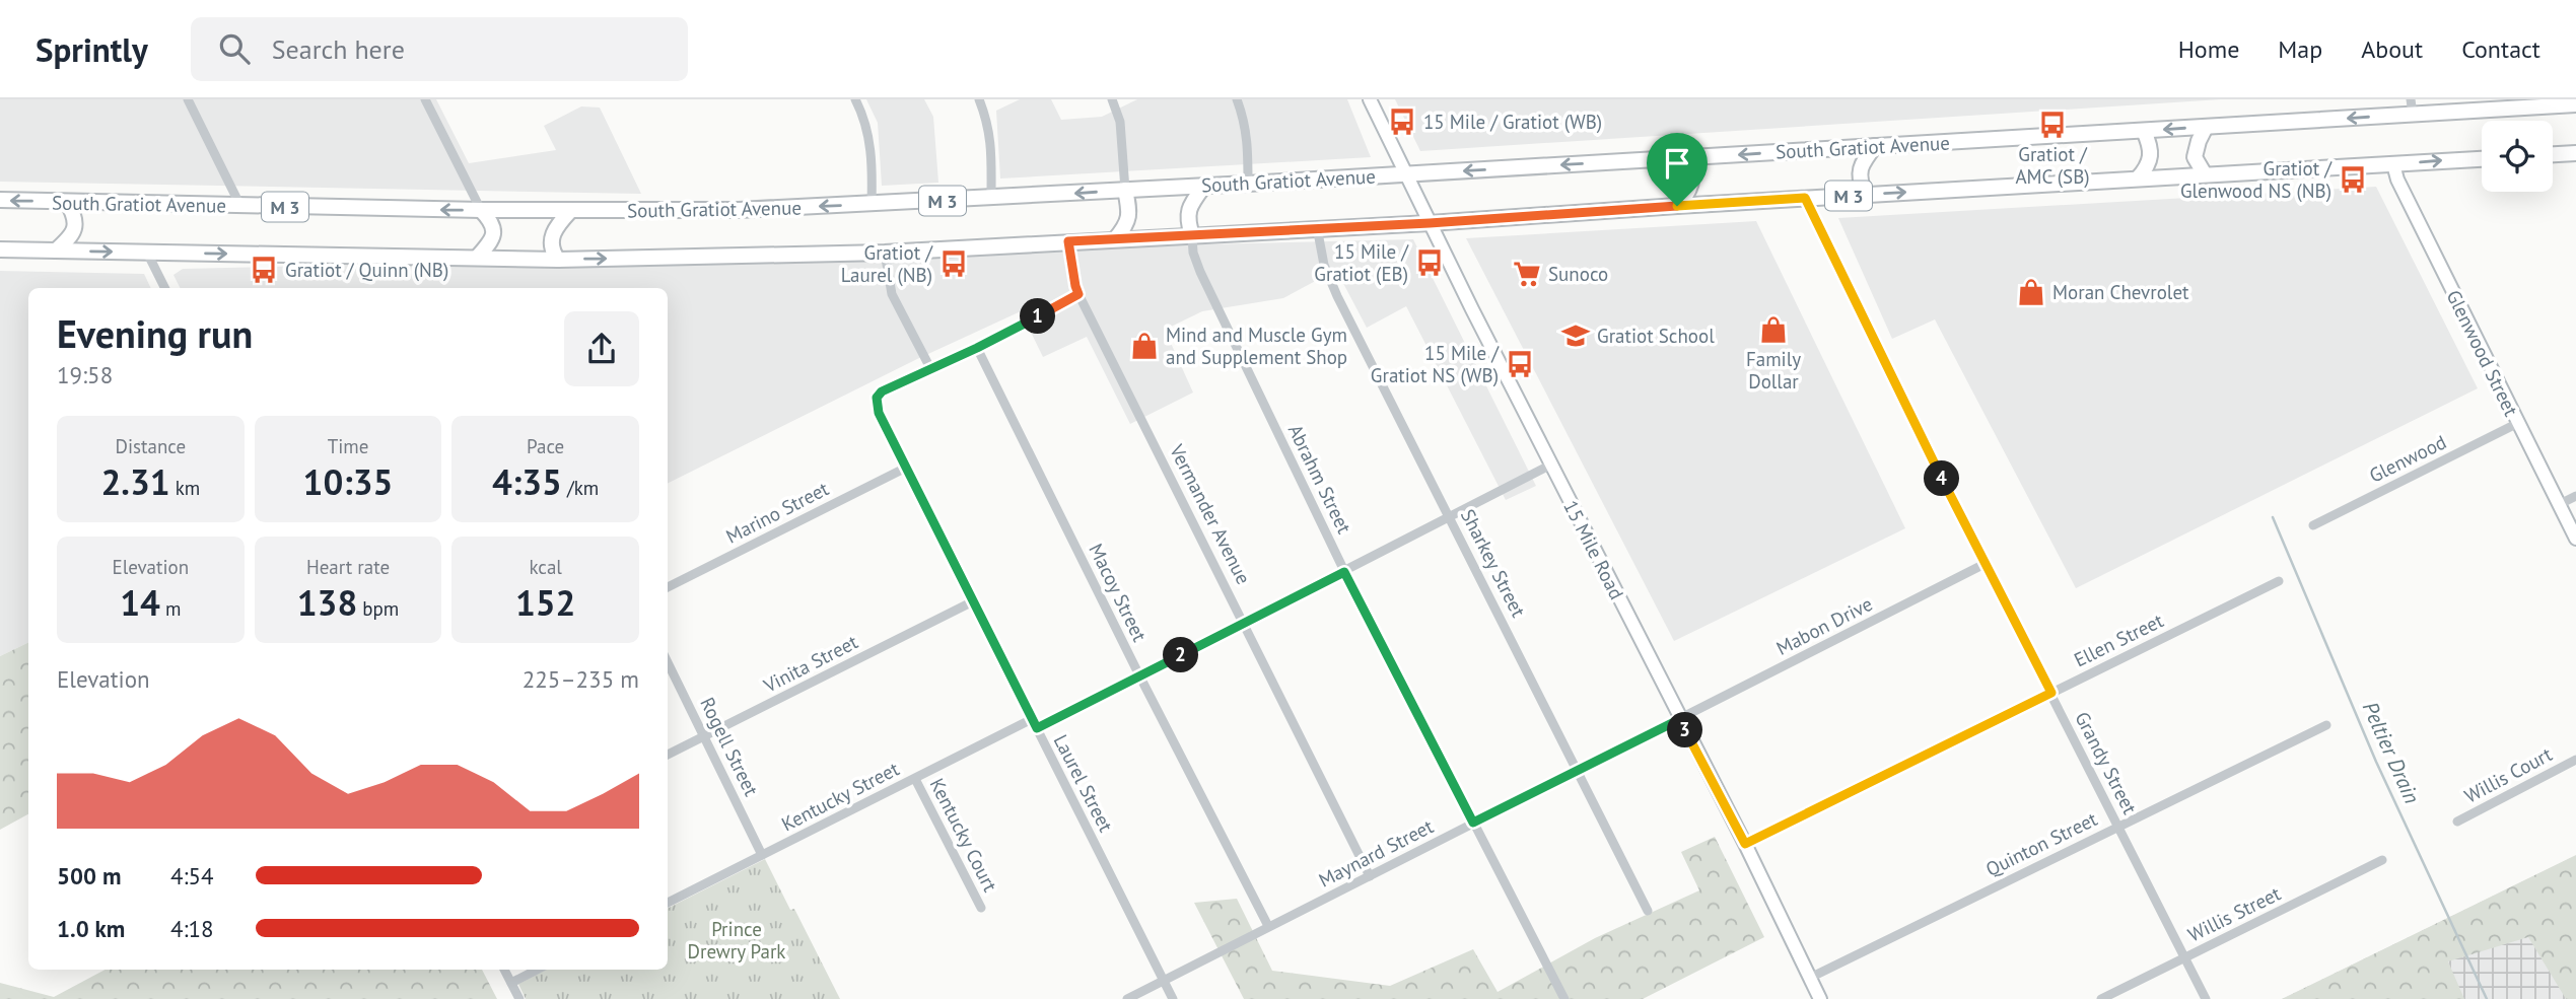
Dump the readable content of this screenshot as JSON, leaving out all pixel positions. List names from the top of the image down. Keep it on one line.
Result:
{"streets":{"main road":["South Gratiot Avenue","M 3","Glenwood Street","15 Mile Road"],"street":["Glenwood","Abrahm Street","Marino Street","Vermander Avenue","Sharkey Street","Macoy Street","Mabon Drive","Ellen Street","Vinita Street","Rogell Street","Grandy Street","Willis Court","Laurel Street","Kentucky Street","Kentucky Court","Quinton Street","Maynard Street","Willis Street"]},"crossings":[["South Gratiot Avenue","15 Mile Road"],["M 3","Glenwood Street"],["M 3","Abrahm Street"],["M 3","Vermander Avenue"],["M 3","15 Mile Road"],["M 3","Sharkey Street"],["M 3","Grandy Street"],["Glenwood Street","Glenwood"],["Abrahm Street","Kentucky Street"],["Abrahm Street","Maynard Street"],["Marino Street","Laurel Street"],["Vermander Avenue","Kentucky Street"],["Vermander Avenue","Maynard Street"],["15 Mile Road","Mabon Drive"],["15 Mile Road","Ellen Street"],["15 Mile Road","Kentucky Street"],["15 Mile Road","Quinton Street"],["15 Mile Road","Maynard Street"],["Sharkey Street","Kentucky Street"],["Sharkey Street","Maynard Street"],["Macoy Street","Kentucky Street"],["Macoy Street","Maynard Street"],["Mabon Drive","Grandy Street"],["Mabon Drive","Maynard Street"],["Ellen Street","Grandy Street"],["Vinita Street","Rogell Street"],["Vinita Street","Laurel Street"],["Rogell Street","Kentucky Street"],["Grandy Street","Quinton Street"],["Grandy Street","Willis Street"],["Laurel Street","Kentucky Street"],["Laurel Street","Maynard Street"],["Kentucky Street","Kentucky Court"]],"water":["Peltier Drain"],"parks":["Prince Drewry Park"],"places":{"bus stop":["15 Mile / Gratiot (WB)","Gratiot / AMC (SB)","Gratiot / Glenwood NS (NB)","15 Mile / Gratiot (EB)","Gratiot / Laurel (NB)","Gratiot / Quinn (NB)","15 Mile / Gratiot NS (WB)"],"supermarket":["Sunoco"],"shop":["Moran Chevrolet","Family Dollar","Mind and Muscle Gym and Supplement Shop"],"school or university":["Gratiot School"]},"page":{"header":"Sprintly","search":"Search here","nav":["Home","Map","About","Contact"],"heading":["Evening run","19:58"],"pins":["1","4","2","3"],"stats":[["Distance","2.31 km"],["Time","10:35"],["Pace","4:35 /km"],["Elevation","14 m"],["Heart rate","138 bpm"],["kcal","152"]],"chart":["Elevation","225–235 m"],"list":[{"name":"500 m","note":"4:54"},{"name":"1.0 km","note":"4:18"}]}}
